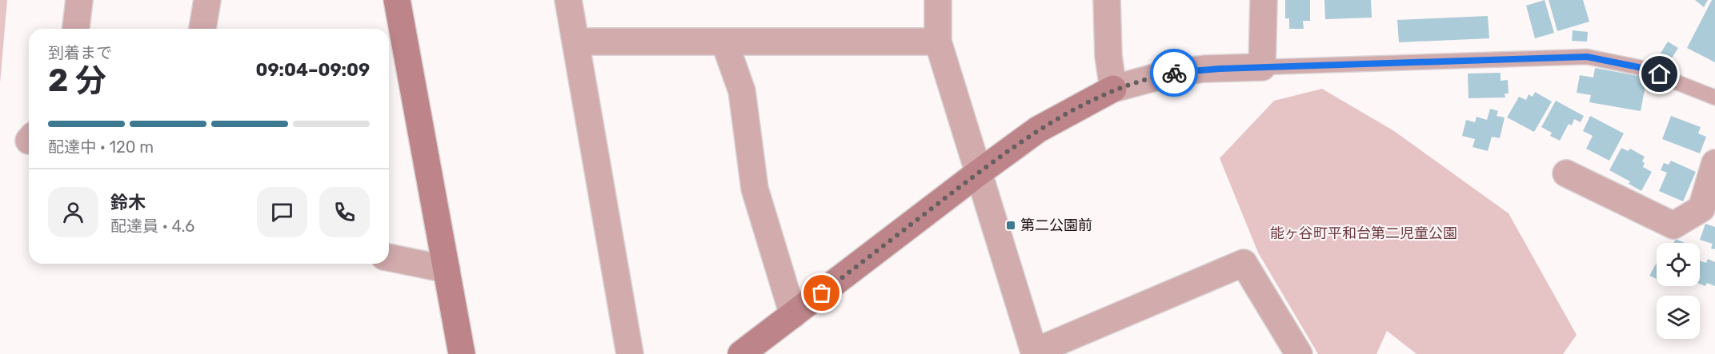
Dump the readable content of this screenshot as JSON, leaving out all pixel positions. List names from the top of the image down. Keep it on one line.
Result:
{"parks":["能ヶ谷町平和台第二児童公園"],"places":{"transit":["第二公園前"]},"page":{"heading":["2 分","到着まで","09:04–09:09"],"panel":["鈴木","配達員 · 4.6"],"bar":"配達中 · 120 m"}}
